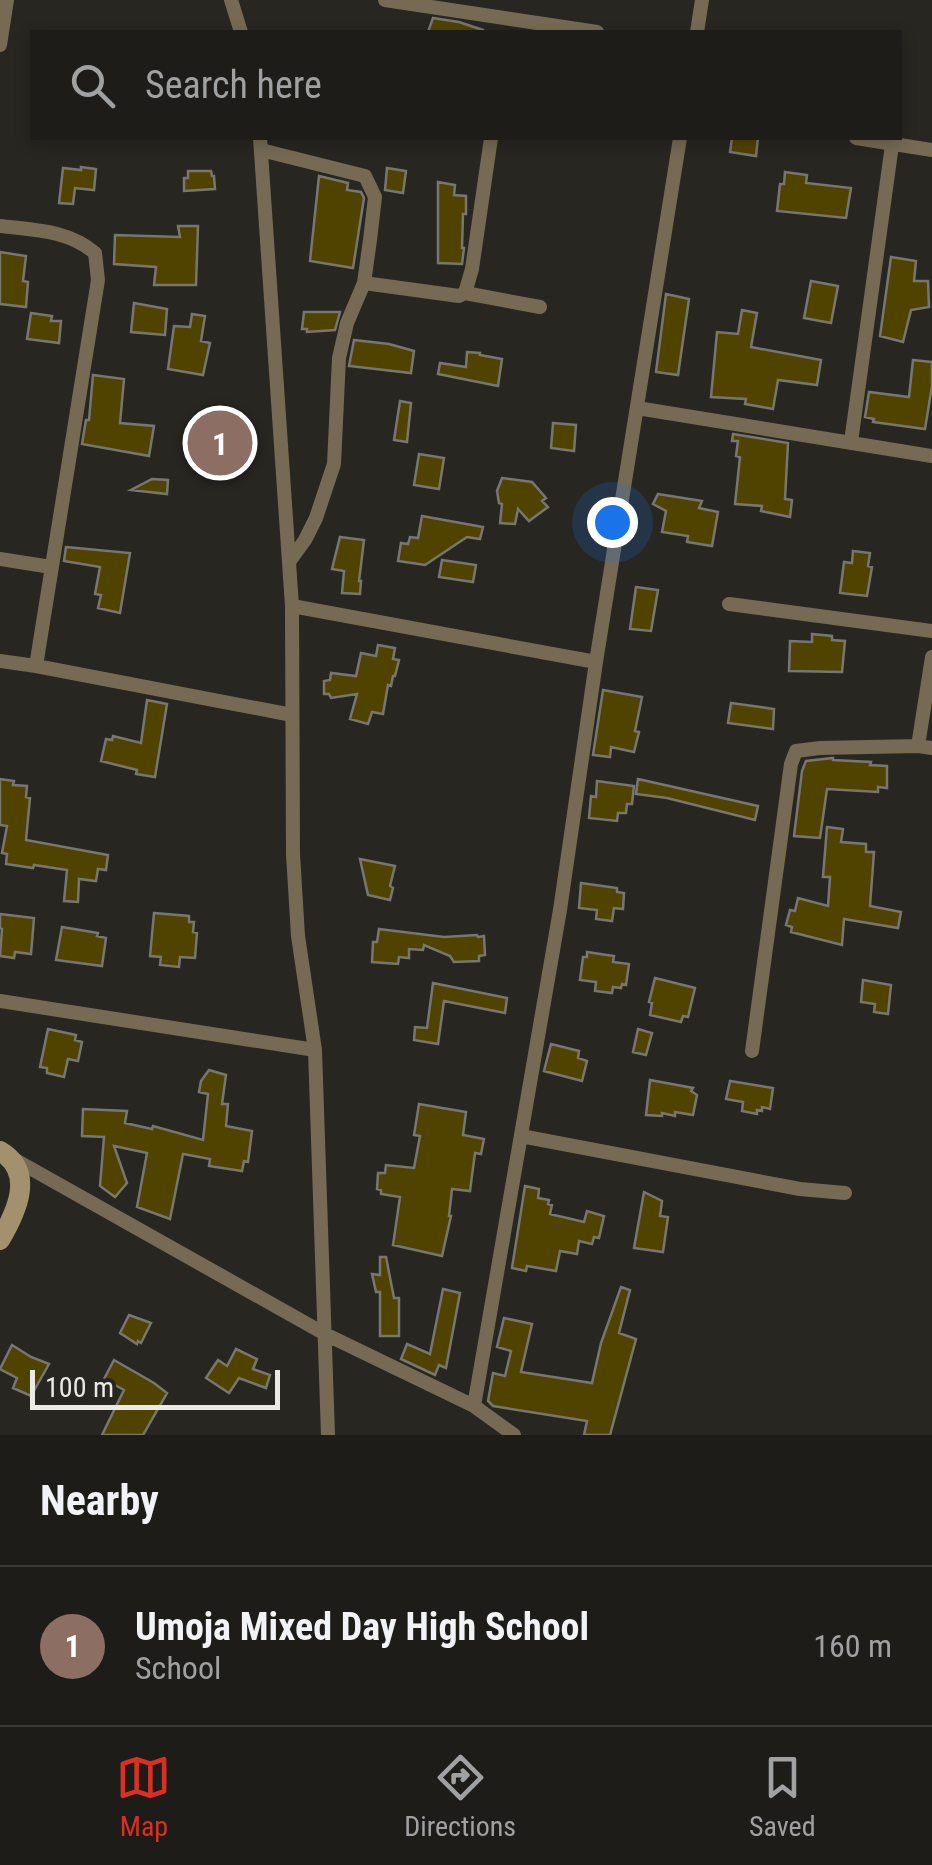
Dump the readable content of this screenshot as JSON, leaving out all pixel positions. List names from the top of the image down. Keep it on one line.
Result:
{"scale_bar":"100 m","page":{"search":"Search here","pins":"1","scale":"100 m","heading":"Nearby","list":[{"mark":"1","name":"Umoja Mixed Day High School","note":"School","value":"160 m"}],"nav":["Map","Directions","Saved"]}}
